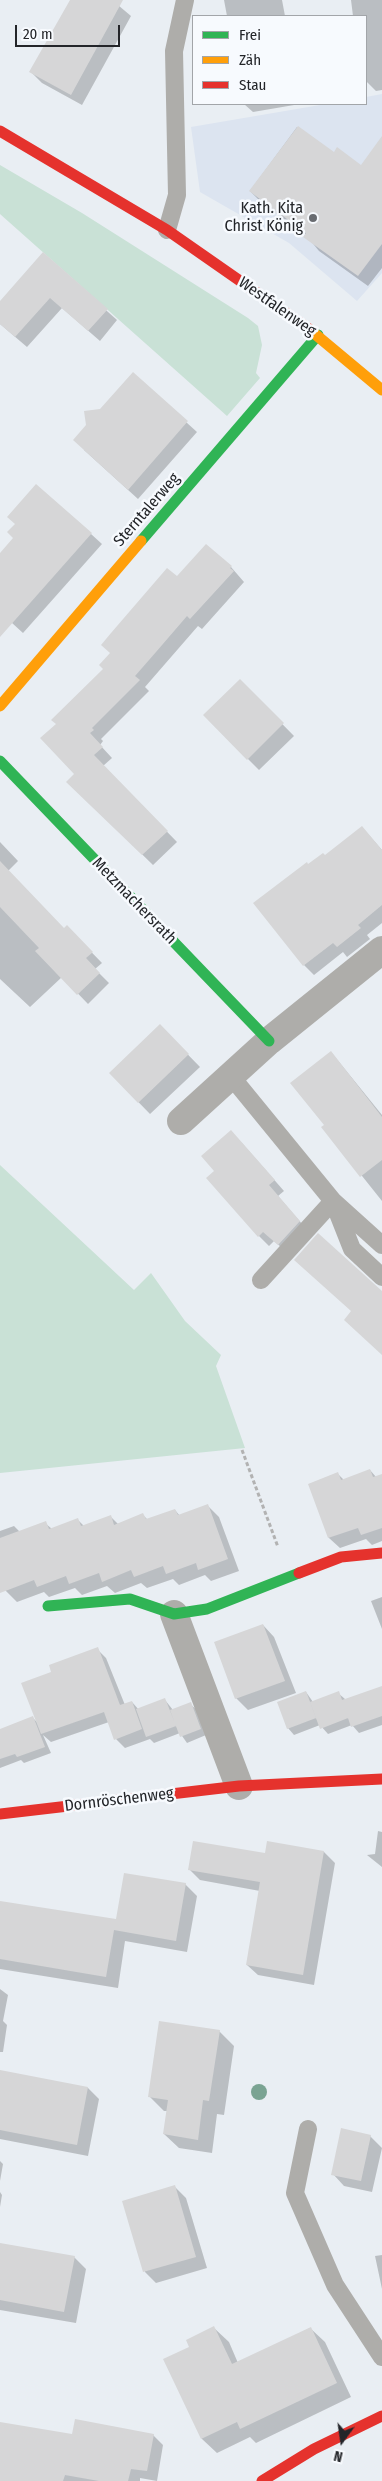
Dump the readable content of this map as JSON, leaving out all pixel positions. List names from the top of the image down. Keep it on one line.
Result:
{"streets":{"street":["Westfalenweg","Sterntalerweg","Metzmachersrath","Dornröschenweg"]},"crossings":[["Westfalenweg","Sterntalerweg"]],"places":["Kath. Kita Christ König"],"legend":["Frei","Zäh","Stau"],"scale_bar":"20 m","north":"bottom"}
